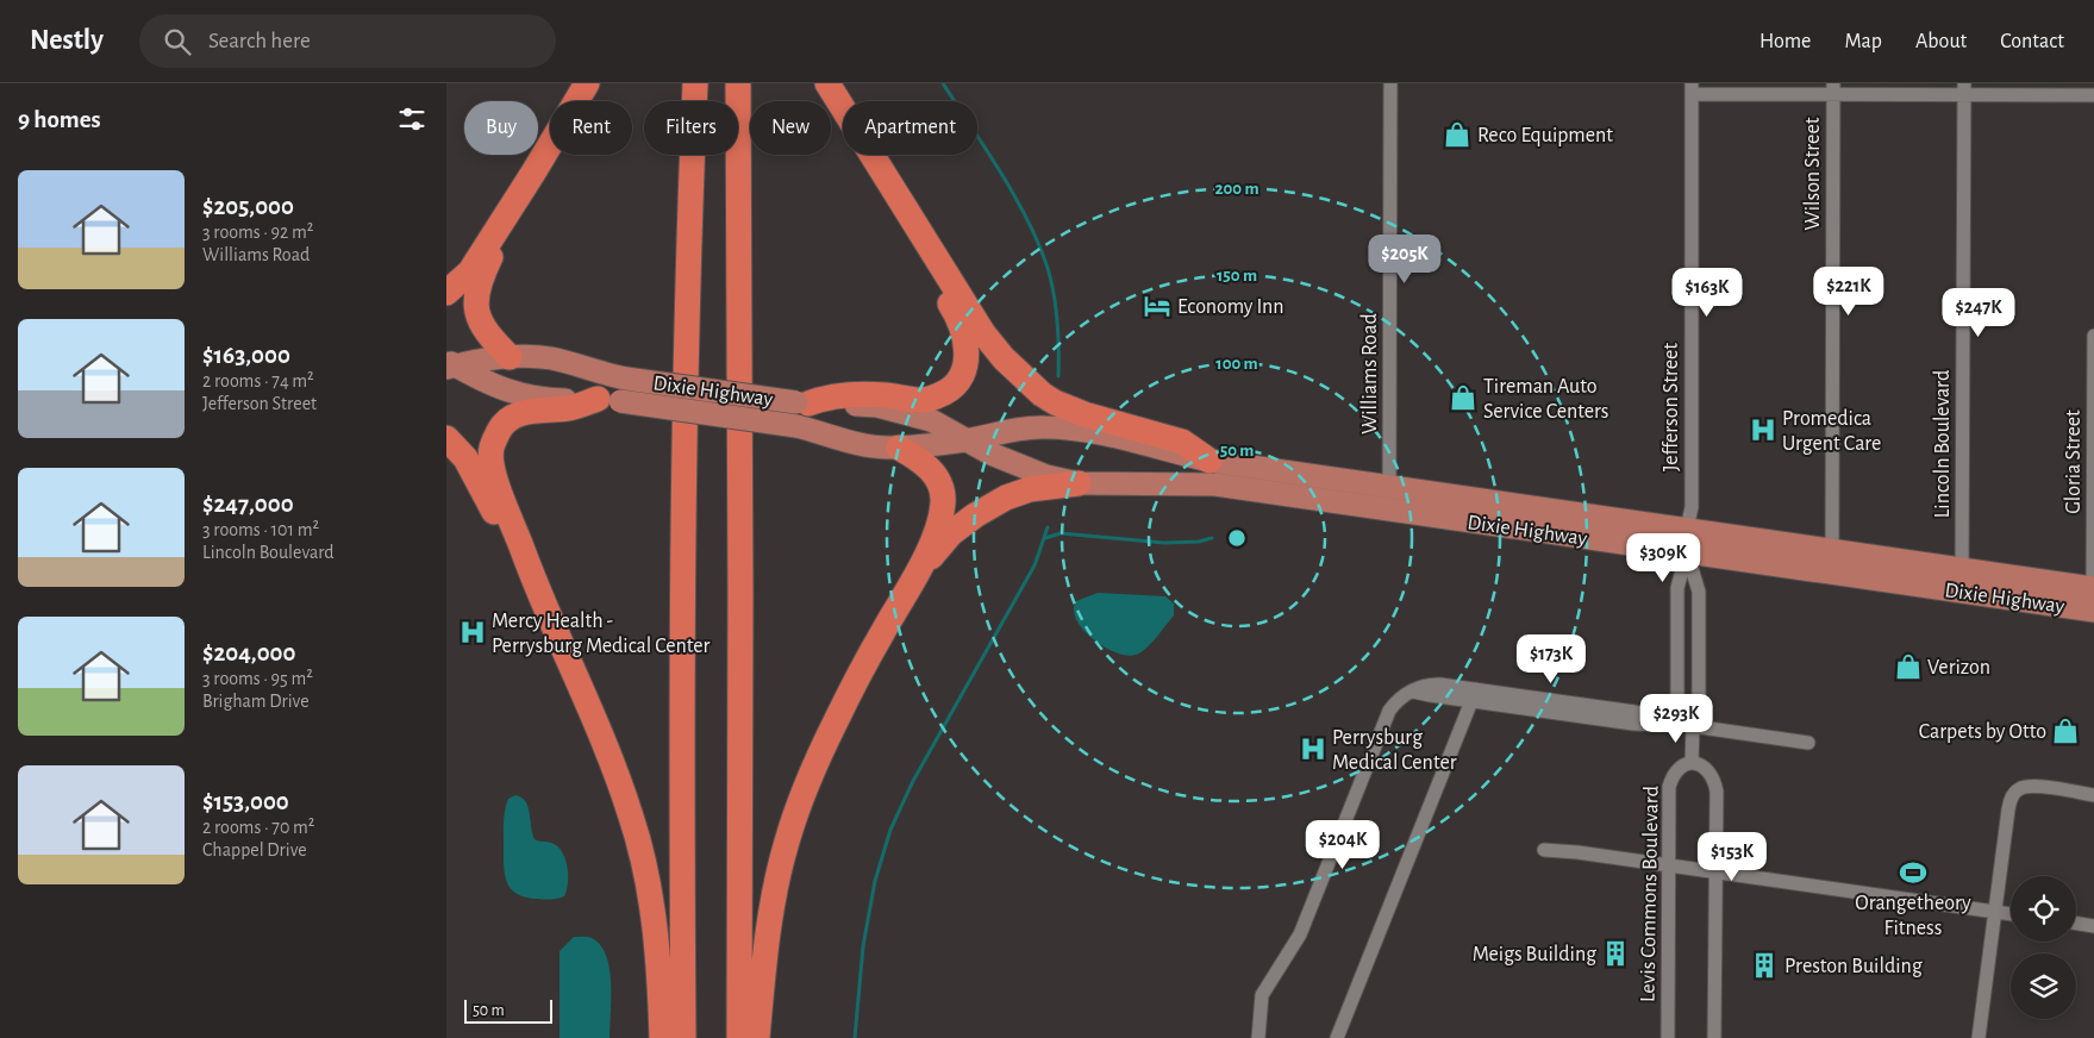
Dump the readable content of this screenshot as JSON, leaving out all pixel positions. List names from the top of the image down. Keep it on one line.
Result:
{"streets":{"main road":["Dixie Highway"],"street":["Wilson Street","Williams Road","Jefferson Street","Lincoln Boulevard","Gloria Street","Levis Commons Boulevard"]},"crossings":[["Wilson Street","Dixie Highway"],["Williams Road","Dixie Highway"],["Dixie Highway","Jefferson Street"],["Dixie Highway","Lincoln Boulevard"],["Dixie Highway","Gloria Street"]],"places":{"shop":["Reco Equipment","Tireman Auto Service Centers","Verizon","Carpets by Otto"],"hotel":["Economy Inn"],"hospital":["Promedica Urgent Care","Mercy Health - Perrysburg Medical Center","Perrysburg Medical Center"],"sports":["Orangetheory Fitness"],"building":["Meigs Building","Preston Building"]},"scale_bar":"50 m","page":{"header":"Nestly","search":"Search here","nav":["Home","Map","About","Contact"],"heading":"9 homes","chip":["Buy","Rent","Filters","New","Apartment"],"list":[{"name":"$205,000","note":"3 rooms · 92 m² · Williams Road"},{"name":"$163,000","note":"2 rooms · 74 m² · Jefferson Street"},{"name":"$247,000","note":"3 rooms · 101 m² · Lincoln Boulevard"},{"name":"$204,000","note":"3 rooms · 95 m² · Brigham Drive"},{"name":"$153,000","note":"2 rooms · 70 m² · Chappel Drive"}],"price":["$205K","$221K","$163K","$247K","$309K","$173K","$293K","$204K","$153K"],"scale":"50 m"},"rings":["200 m","150 m","100 m","50 m"]}
